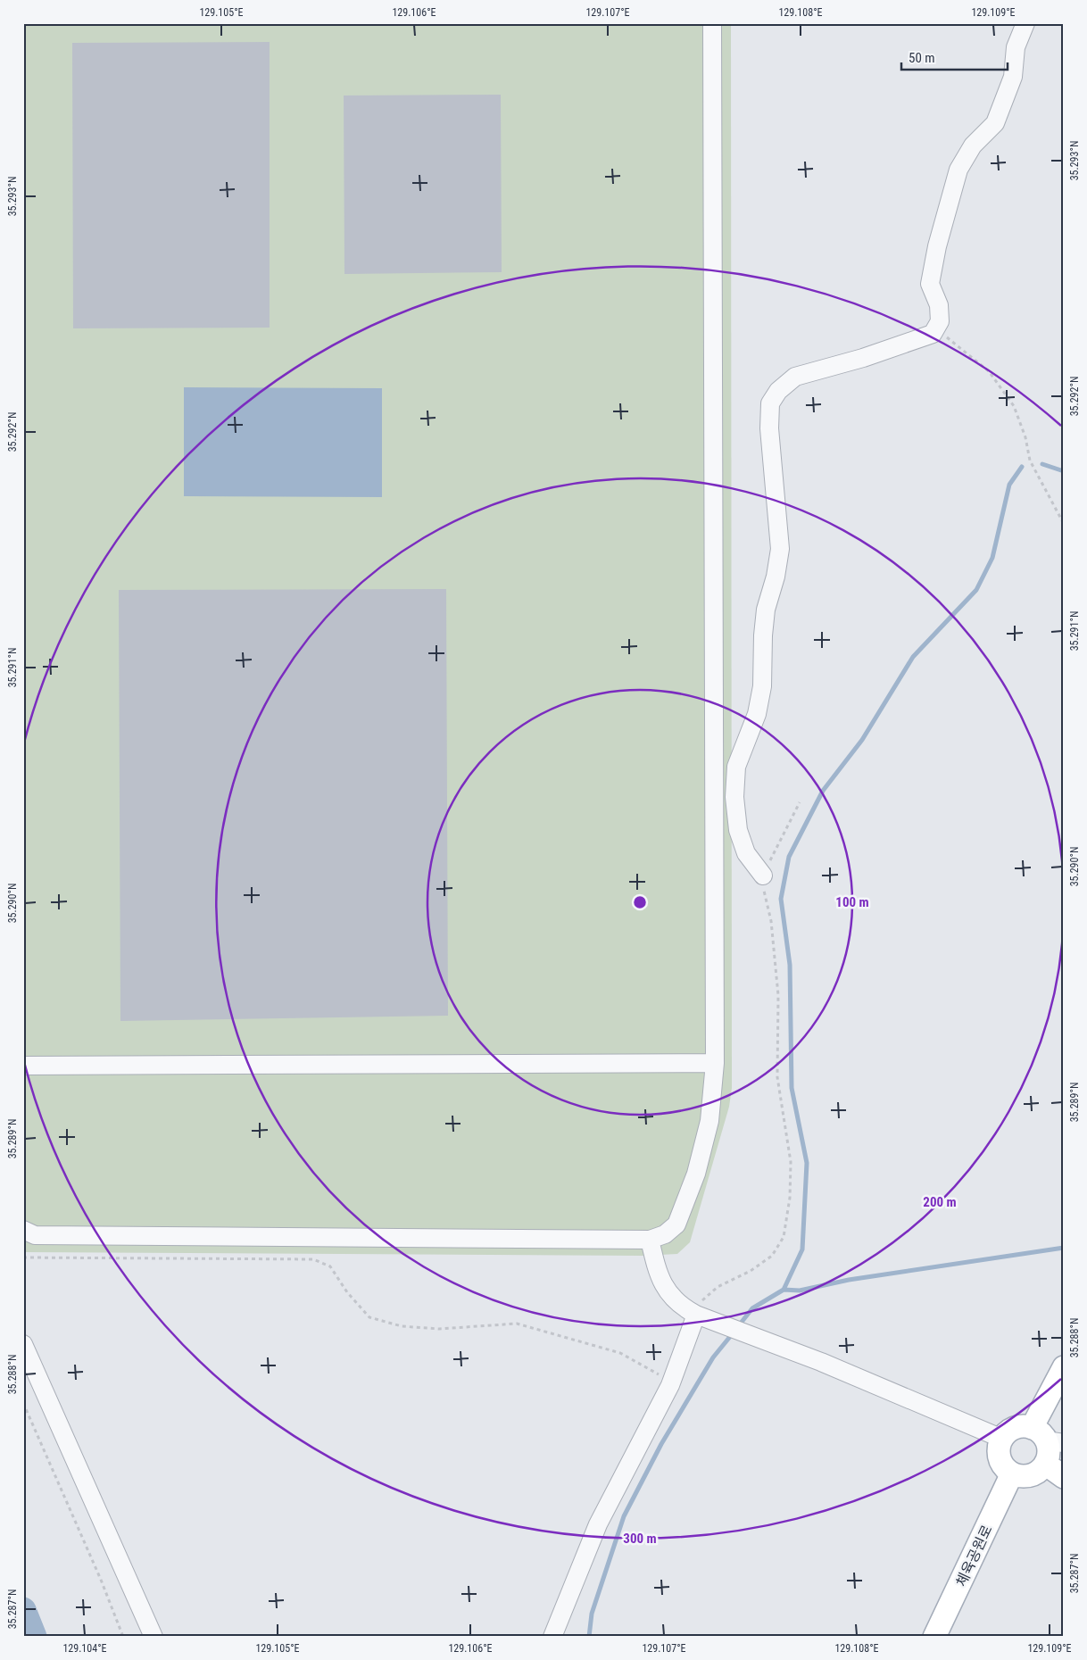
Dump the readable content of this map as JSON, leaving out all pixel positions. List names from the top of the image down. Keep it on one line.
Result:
{"streets":{"main road":["체육공원로"]},"scale_bar":"50 m","coordinates":["129.105°E","129.106°E","129.107°E","129.108°E","129.109°E","35.293°N","35.292°N","35.291°N","35.290°N","35.289°N","35.288°N","35.287°N","129.104°E"],"rings":["100 m","200 m","300 m"]}
